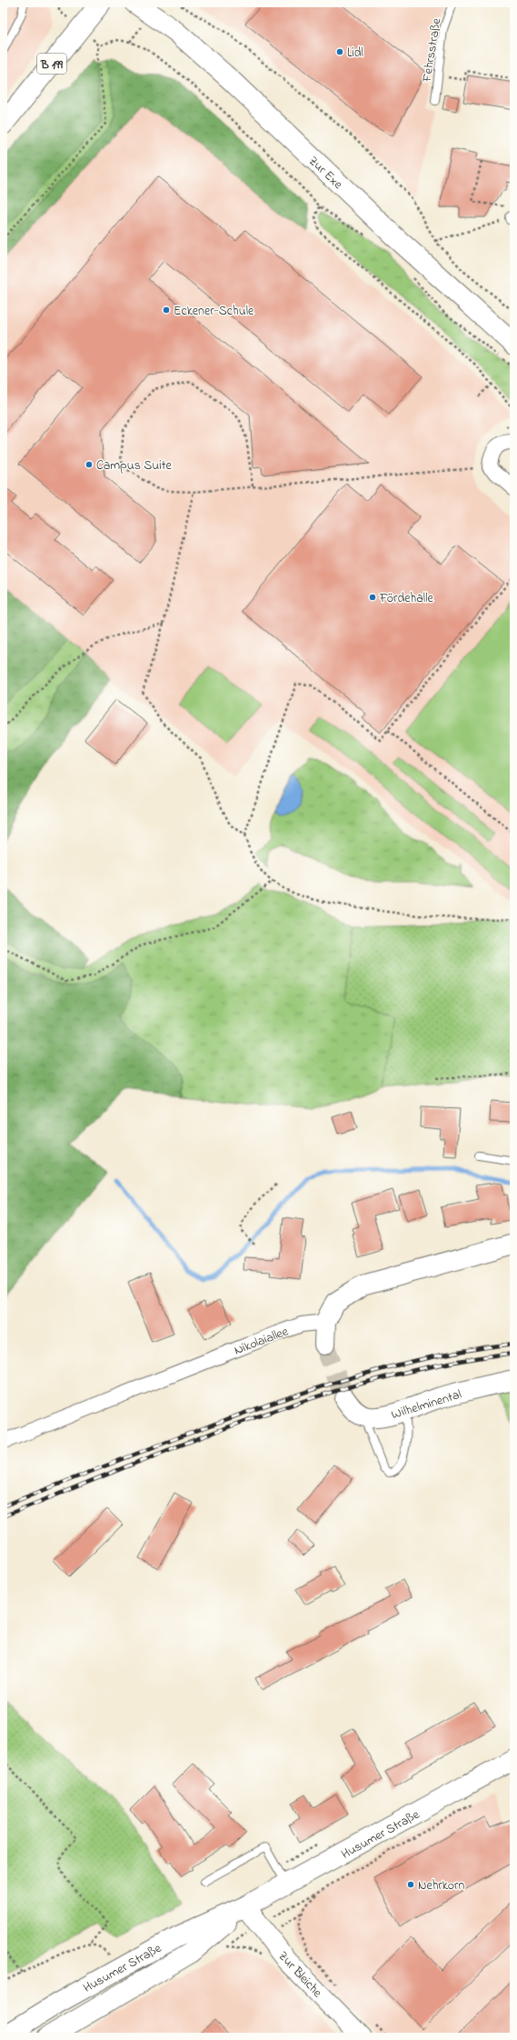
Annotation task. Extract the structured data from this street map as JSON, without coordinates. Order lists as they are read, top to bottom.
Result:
{
  "streets": {
    "main road": [
      "B 199",
      "Zur Exe",
      "Wilhelminental",
      "Husumer Straße",
      "Zur Bleiche"
    ],
    "street": ["Nikolaiallee"],
    "lane": ["Fehrsstraße"]
  },
  "crossings": [
    ["Husumer Straße", "Zur Bleiche"]
  ],
  "places": [
    "Lidl",
    "Eckener-Schule",
    "Campus Suite",
    "Fördehalle",
    "Nehrkorn"
  ]
}
